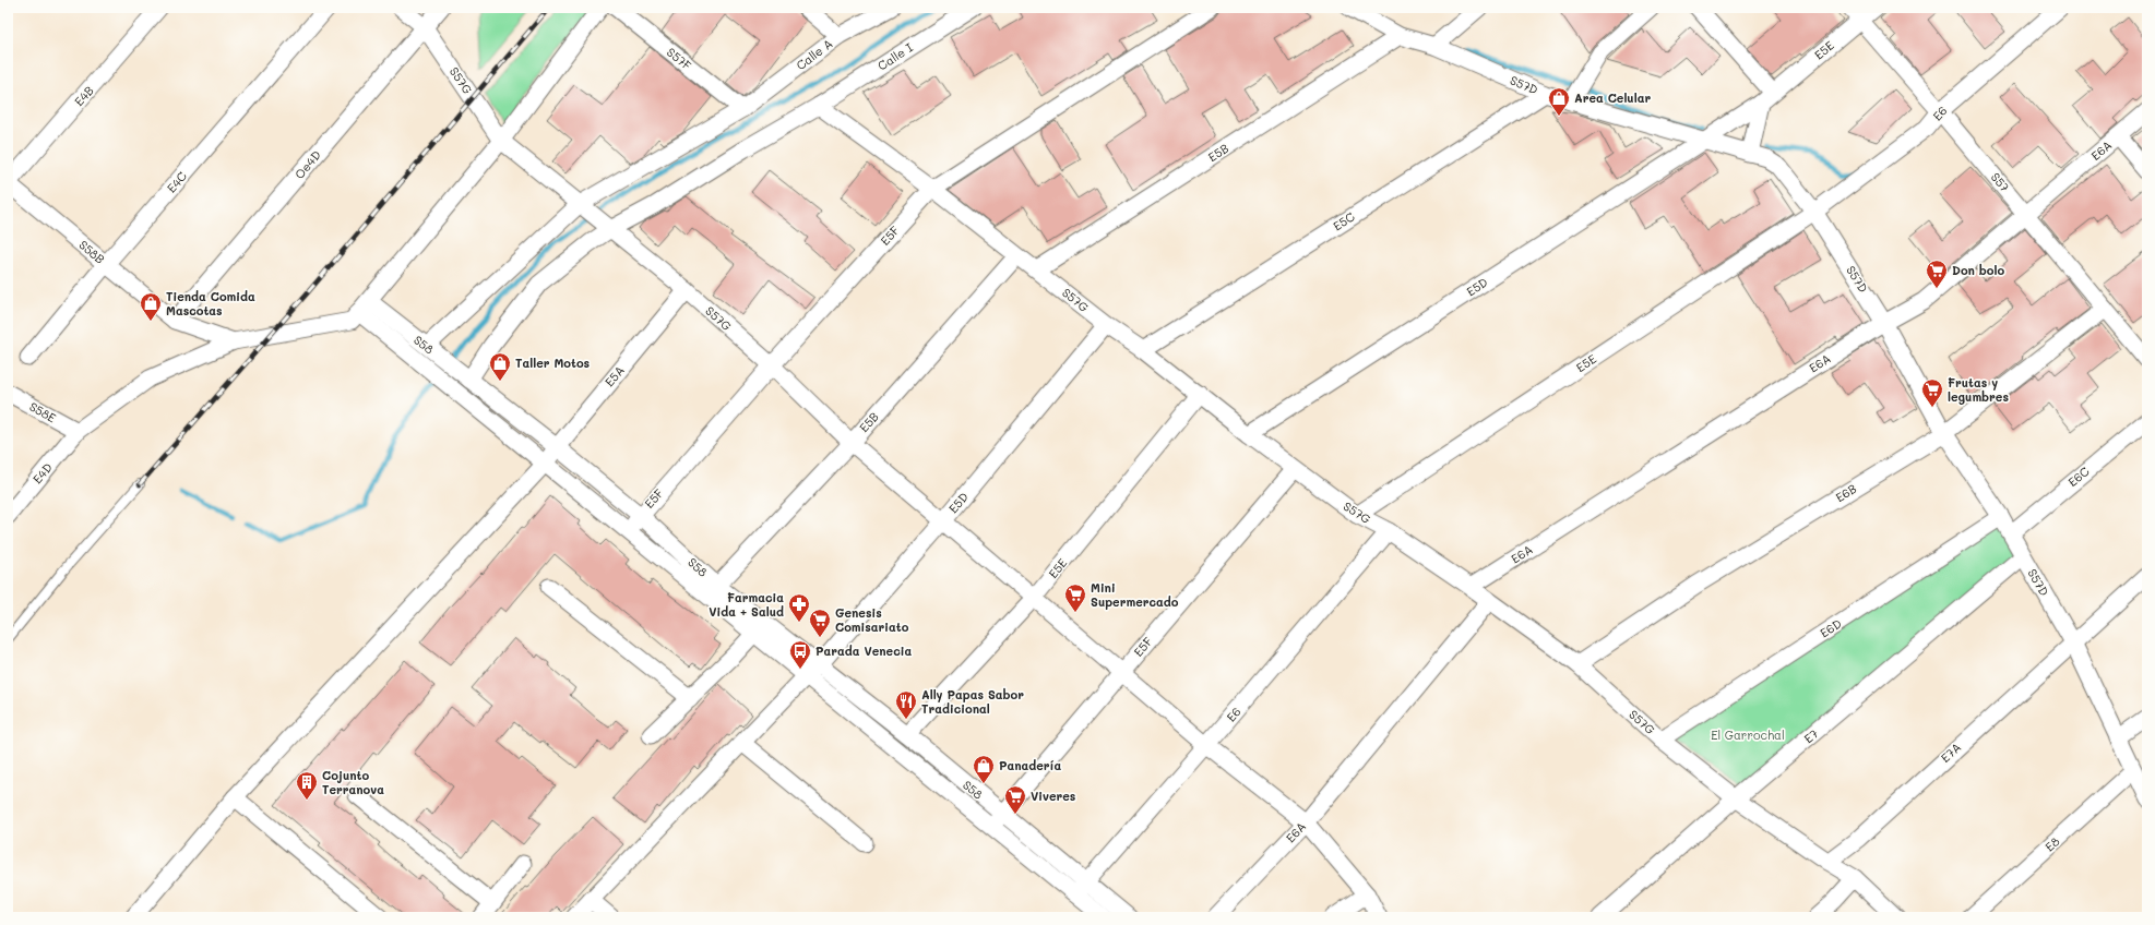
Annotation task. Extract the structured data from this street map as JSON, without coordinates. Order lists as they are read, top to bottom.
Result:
{
  "streets": {
    "street": [
      "E5E",
      "Calle A",
      "Calle I",
      "S57F",
      "S57G",
      "S57D",
      "E4B",
      "E6",
      "E6A",
      "E5B",
      "Oe4D",
      "E4C",
      "S57",
      "E5C",
      "E5F",
      "S58B",
      "E5D",
      "S58",
      "E5A",
      "S58E",
      "E4D",
      "E6C",
      "E6B",
      "E6D",
      "E7",
      "E7A",
      "E8"
    ]
  },
  "crossings": [
    ["E5E", "S57G"],
    ["E5E", "S57D"],
    ["E5E", "E6"],
    ["E5E", "S57"],
    ["E5E", "E5D"],
    ["E5E", "S58"],
    ["Calle A", "S57F"],
    ["Calle A", "S57G"],
    ["Calle A", "S58"],
    ["Calle I", "S57G"],
    ["Calle I", "S58"],
    ["S57G", "E6"],
    ["S57G", "E6A"],
    ["S57G", "E5B"],
    ["S57G", "Oe4D"],
    ["S57G", "E5C"],
    ["S57G", "E5F"],
    ["S57G", "E5D"],
    ["S57G", "E5A"],
    ["S57G", "E6B"],
    ["S57G", "E6D"],
    ["S57G", "E7"],
    ["S57G", "E7A"],
    ["S57D", "E6"],
    ["S57D", "E6A"],
    ["S57D", "E5B"],
    ["S57D", "E5C"],
    ["S57D", "E5D"],
    ["S57D", "E6C"],
    ["S57D", "E6B"],
    ["S57D", "E6D"],
    ["S57D", "E7"],
    ["S57D", "E7A"],
    ["S57D", "E8"],
    ["E4B", "S58B"],
    ["E6", "S57"],
    ["E6", "S58"],
    ["E6A", "S57"],
    ["E5B", "S58"],
    ["Oe4D", "S58B"],
    ["E4C", "S58B"],
    ["S57", "E6B"],
    ["E5F", "S58"],
    ["E5D", "S58"],
    ["S58", "E5A"],
    ["S58E", "E4D"]
  ],
  "parks": ["El Garrochal"],
  "places": {
    "shop": [
      "Area Celular",
      "Tienda Comida Mascotas",
      "Taller Motos",
      "Panadería"
    ],
    "supermarket": [
      "Don bolo",
      "Frutas y legumbres",
      "Mini Supermercado",
      "Genesis Comisariato",
      "Viveres"
    ],
    "pharmacy": ["Farmacia Vida + Salud"],
    "bus stop": ["Parada Venecia"],
    "restaurant": ["Ally Papas Sabor Tradicional"],
    "building": ["Cojunto Terranova"]
  }
}
